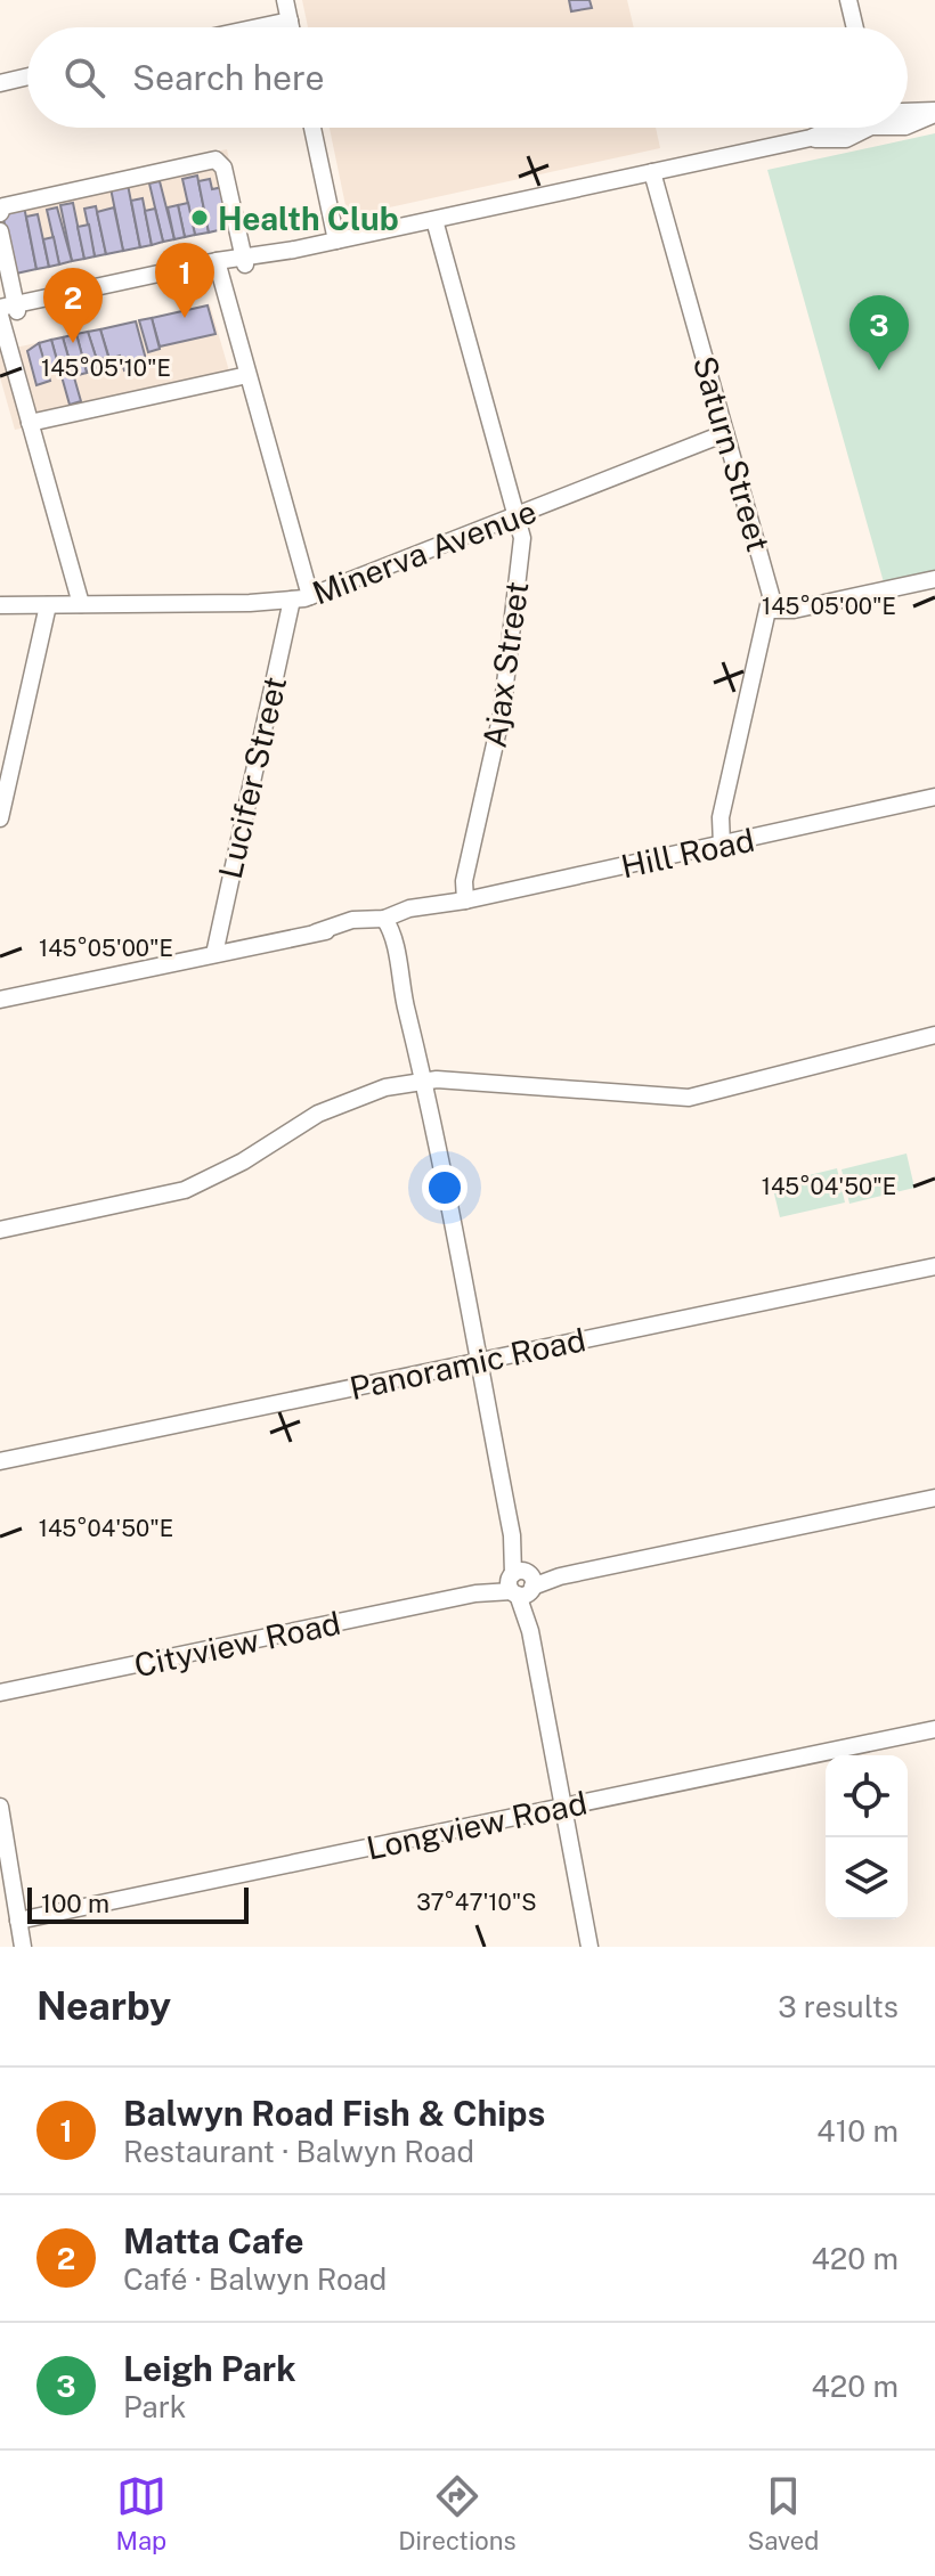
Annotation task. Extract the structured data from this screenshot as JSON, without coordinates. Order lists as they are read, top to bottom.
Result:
{
  "streets": {
    "street": [
      "Saturn Street",
      "Minerva Avenue",
      "Ajax Street",
      "Lucifer Street",
      "Hill Road",
      "Panoramic Road",
      "Cityview Road",
      "Longview Road"
    ]
  },
  "crossings": [
    ["Saturn Street", "Minerva Avenue"],
    ["Saturn Street", "Hill Road"],
    ["Minerva Avenue", "Ajax Street"],
    ["Minerva Avenue", "Lucifer Street"],
    ["Ajax Street", "Hill Road"],
    ["Lucifer Street", "Hill Road"]
  ],
  "places": ["Health Club"],
  "scale_bar": "100 m",
  "page": {
    "search": "Search here",
    "pins": ["1", "2", "3"],
    "scale": "100 m",
    "heading": ["Nearby", "3 results"],
    "list": [
      {
        "mark": "1",
        "name": "Balwyn Road Fish & Chips",
        "note": "Restaurant · Balwyn Road",
        "value": "410 m"
      },
      {
        "mark": "2",
        "name": "Matta Cafe",
        "note": "Café · Balwyn Road",
        "value": "420 m"
      },
      {
        "mark": "3",
        "name": "Leigh Park",
        "note": "Park",
        "value": "420 m"
      }
    ],
    "nav": ["Map", "Directions", "Saved"]
  },
  "coordinates": [
    "145°05'10\"E",
    "145°05'00\"E",
    "145°04'50\"E",
    "37°47'10\"S"
  ]
}
